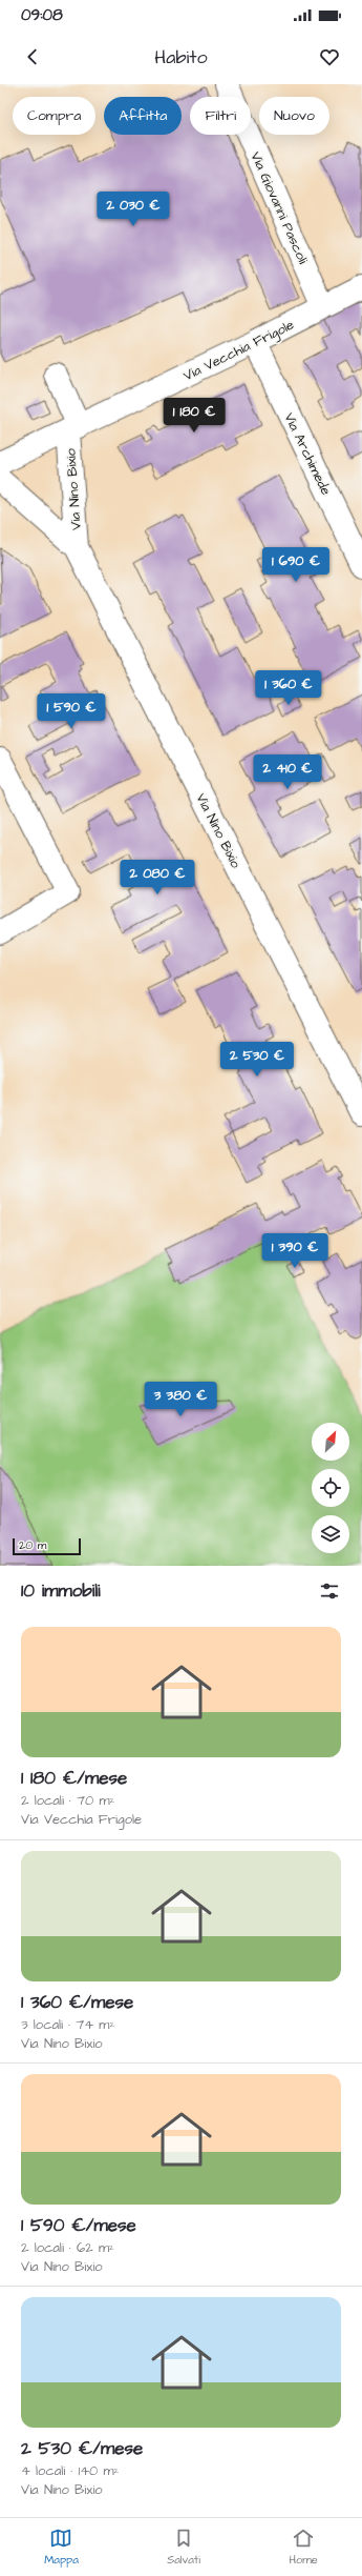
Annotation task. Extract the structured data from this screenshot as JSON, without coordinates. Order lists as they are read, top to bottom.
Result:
{
  "streets": {
    "street": [
      "Via Giovanni Pascoli",
      "Via Vecchia Frigole",
      "Via Archimede",
      "Via Nino Bixio"
    ]
  },
  "crossings": [
    ["Via Giovanni Pascoli", "Via Vecchia Frigole"],
    ["Via Vecchia Frigole", "Via Archimede"],
    ["Via Vecchia Frigole", "Via Nino Bixio"]
  ],
  "scale_bar": "20 m",
  "north": "top right",
  "page": {
    "status": "09:08",
    "header": "Habito",
    "chip": [
      "Compra",
      "Affitta",
      "Filtri",
      "Nuovo"
    ],
    "price": [
      "2 030 €",
      "1 180 €",
      "1 690 €",
      "1 360 €",
      "1 590 €",
      "2 410 €",
      "2 080 €",
      "2 530 €",
      "1 390 €",
      "3 380 €"
    ],
    "scale": "20 m",
    "heading": "10 immobili",
    "list": [
      {
        "name": "1 180 €/mese",
        "note": "2 locali · 70 m² · Via Vecchia Frigole"
      },
      {
        "name": "1 360 €/mese",
        "note": "3 locali · 74 m² · Via Nino Bixio"
      },
      {
        "name": "1 590 €/mese",
        "note": "2 locali · 62 m² · Via Nino Bixio"
      },
      {
        "name": "2 530 €/mese",
        "note": "4 locali · 140 m² · Via Nino Bixio"
      }
    ],
    "tabs": ["Mappa", "Salvati", "Home"]
  }
}
